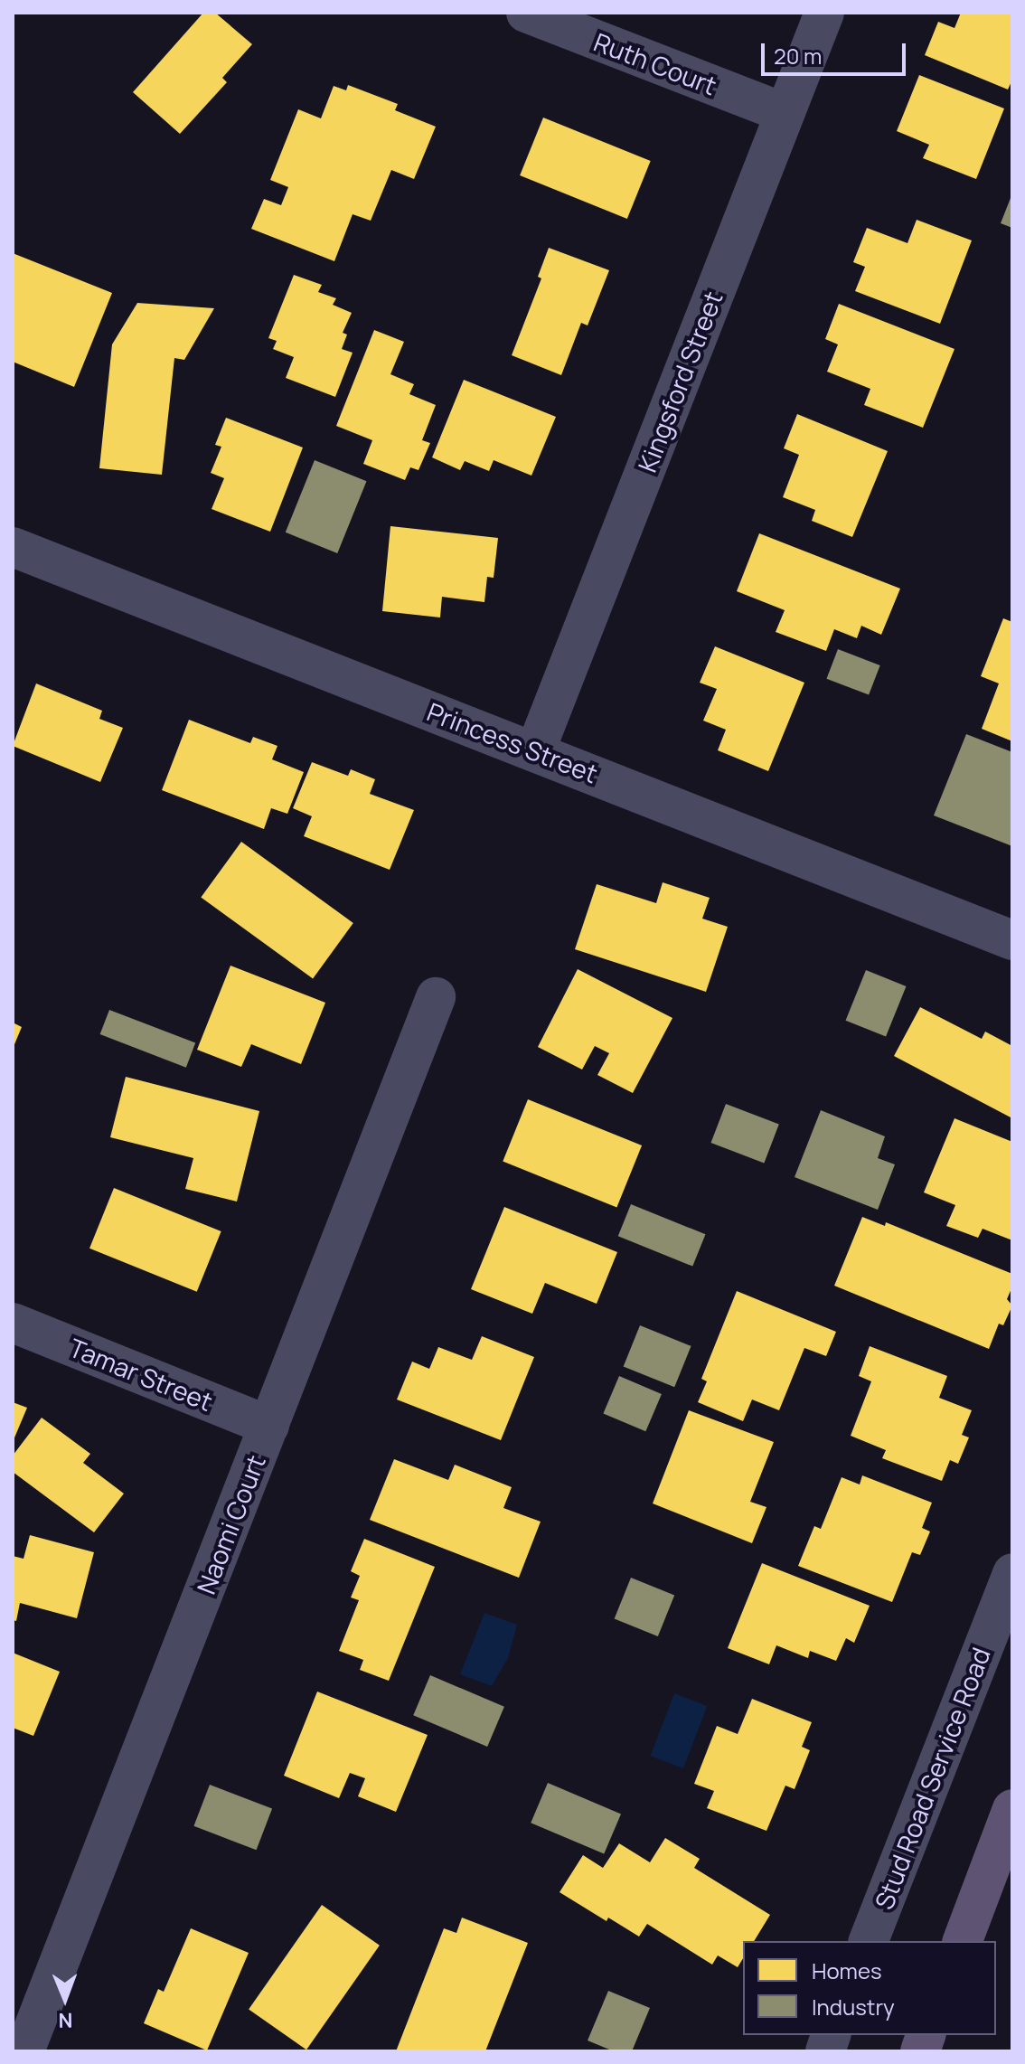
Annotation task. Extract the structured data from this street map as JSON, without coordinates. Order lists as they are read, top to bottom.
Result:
{
  "streets": {
    "street": [
      "Ruth Court",
      "Kingsford Street",
      "Princess Street",
      "Tamar Street",
      "Naomi Court",
      "Stud Road Service Road"
    ]
  },
  "crossings": [
    ["Ruth Court", "Kingsford Street"],
    ["Kingsford Street", "Princess Street"],
    ["Tamar Street", "Naomi Court"]
  ],
  "legend": ["Homes", "Industry"],
  "scale_bar": "20 m",
  "north": "bottom"
}
